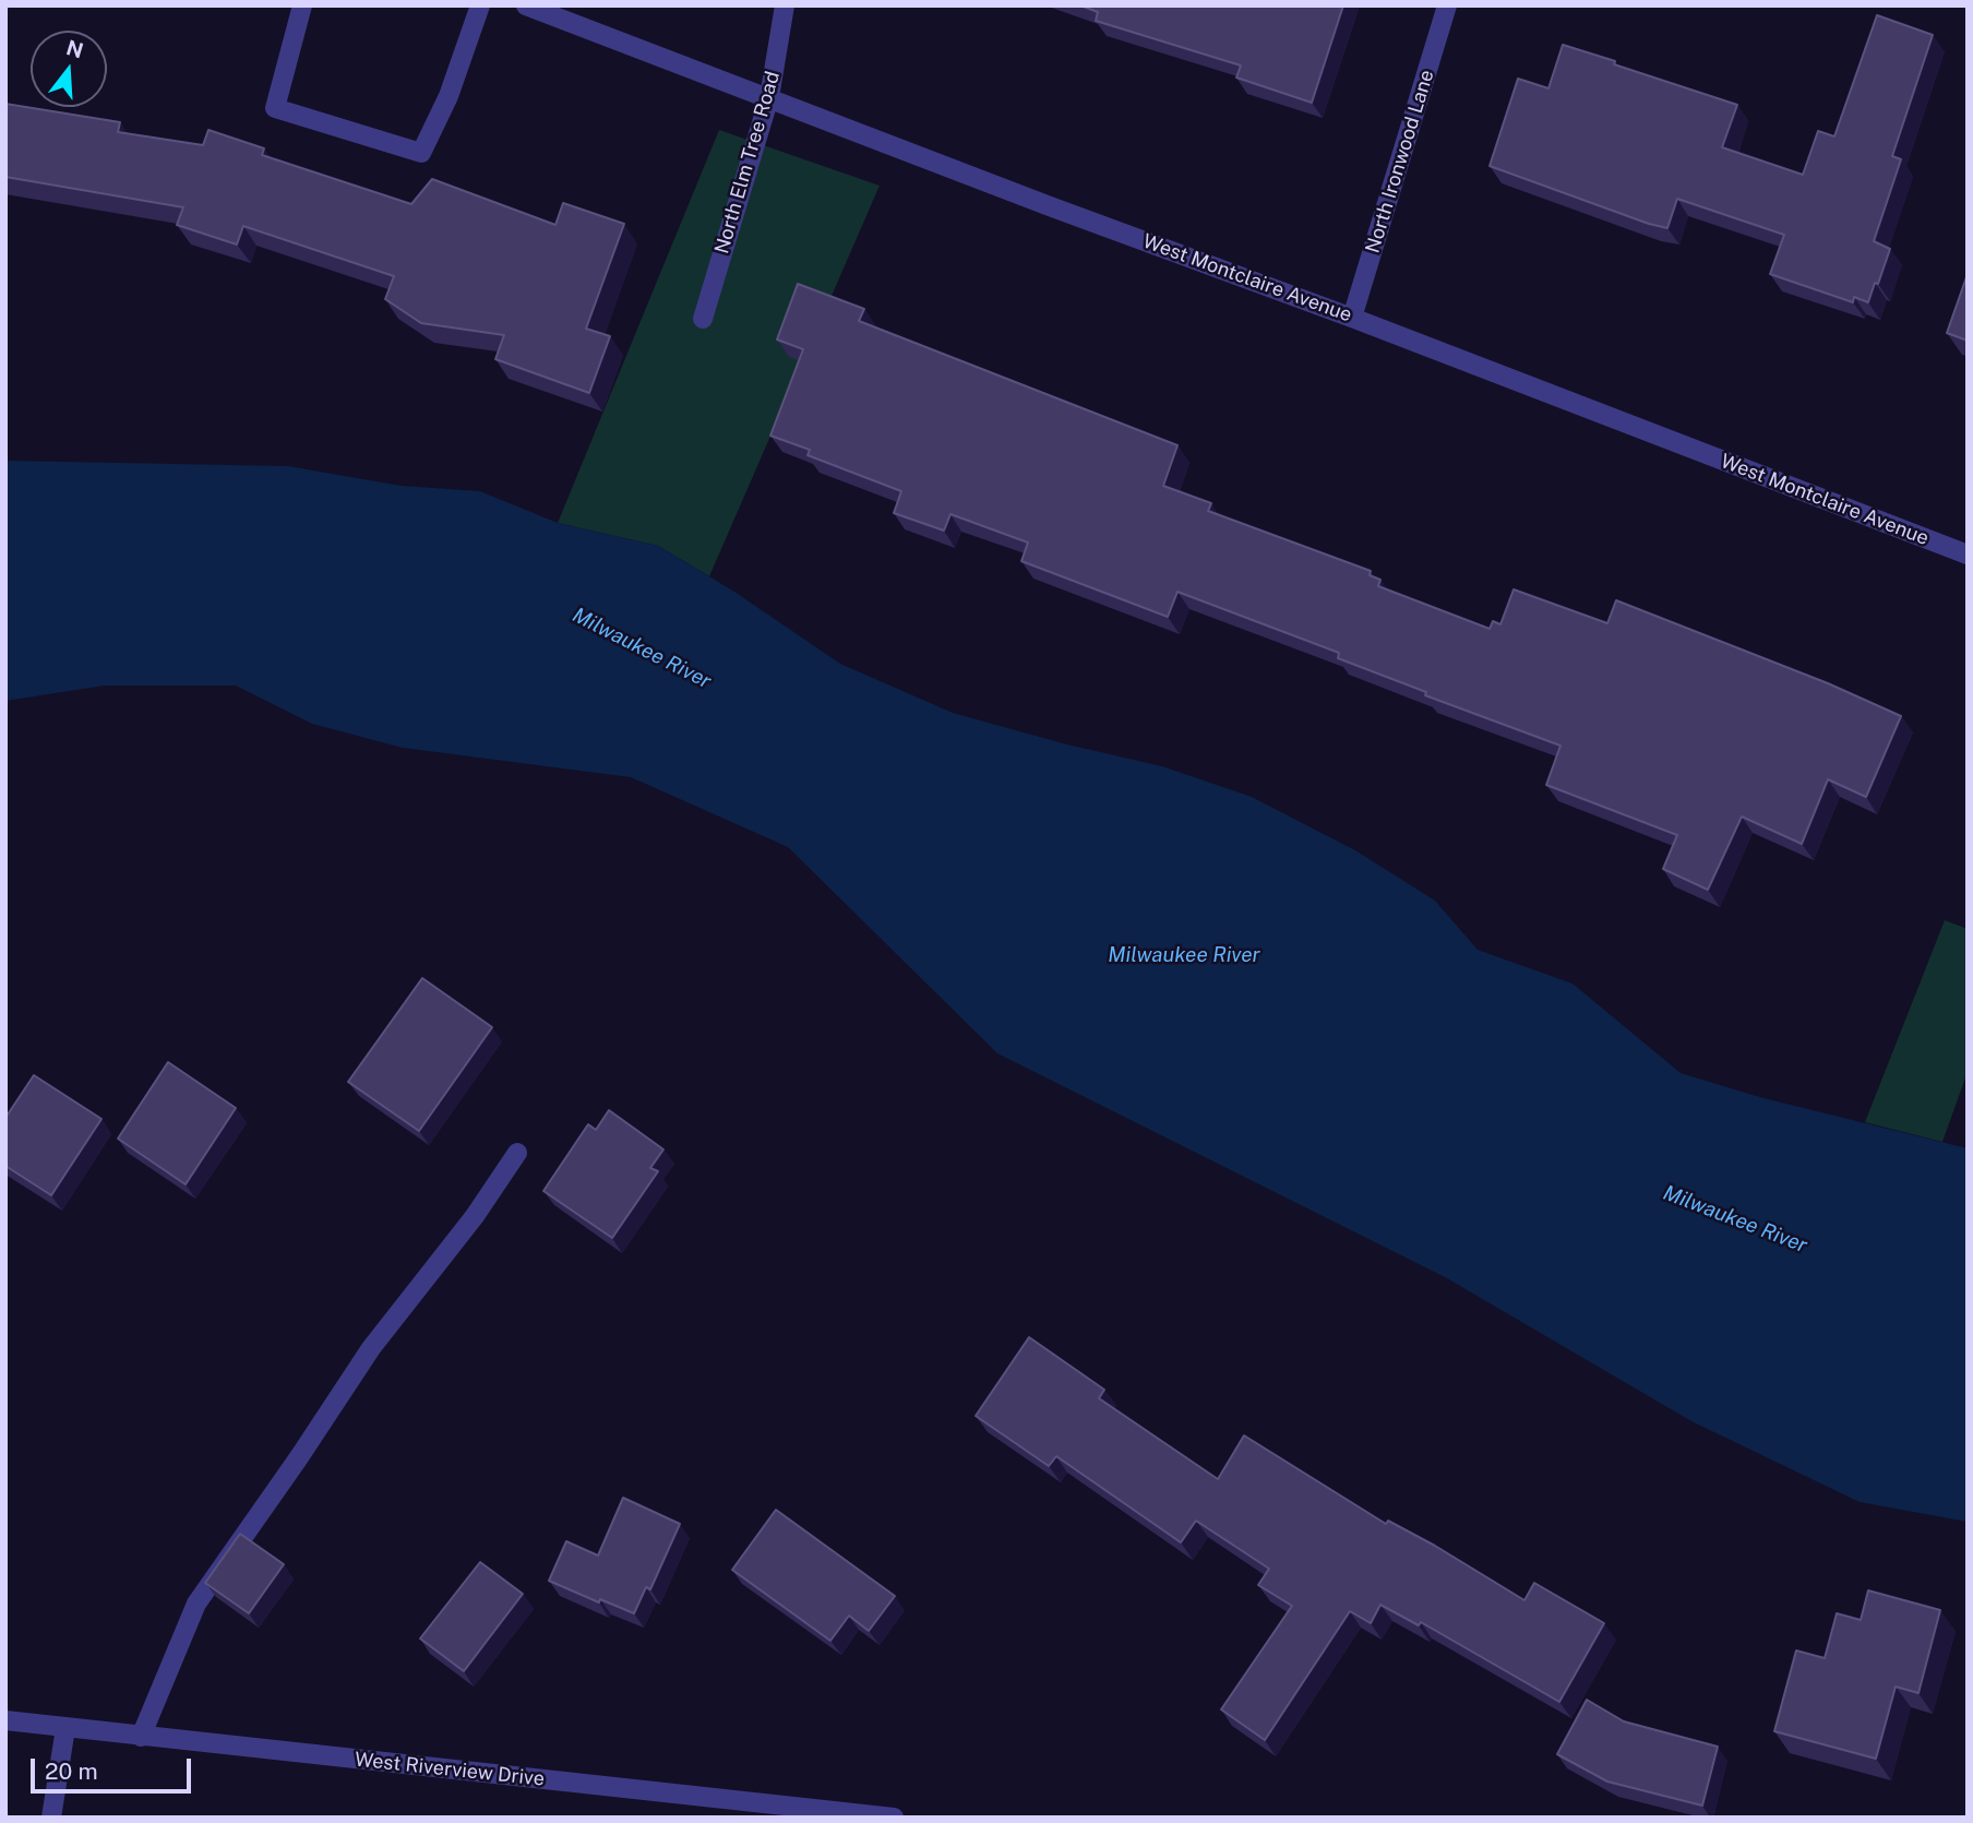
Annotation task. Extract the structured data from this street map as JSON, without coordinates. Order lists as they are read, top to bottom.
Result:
{
  "streets": {
    "street": [
      "North Ironwood Lane",
      "North Elm Tree Road",
      "West Montclaire Avenue",
      "West Riverview Drive"
    ]
  },
  "crossings": [
    ["North Ironwood Lane", "West Montclaire Avenue"],
    ["North Elm Tree Road", "West Montclaire Avenue"]
  ],
  "water": ["Milwaukee River"],
  "scale_bar": "20 m",
  "north": "top"
}
